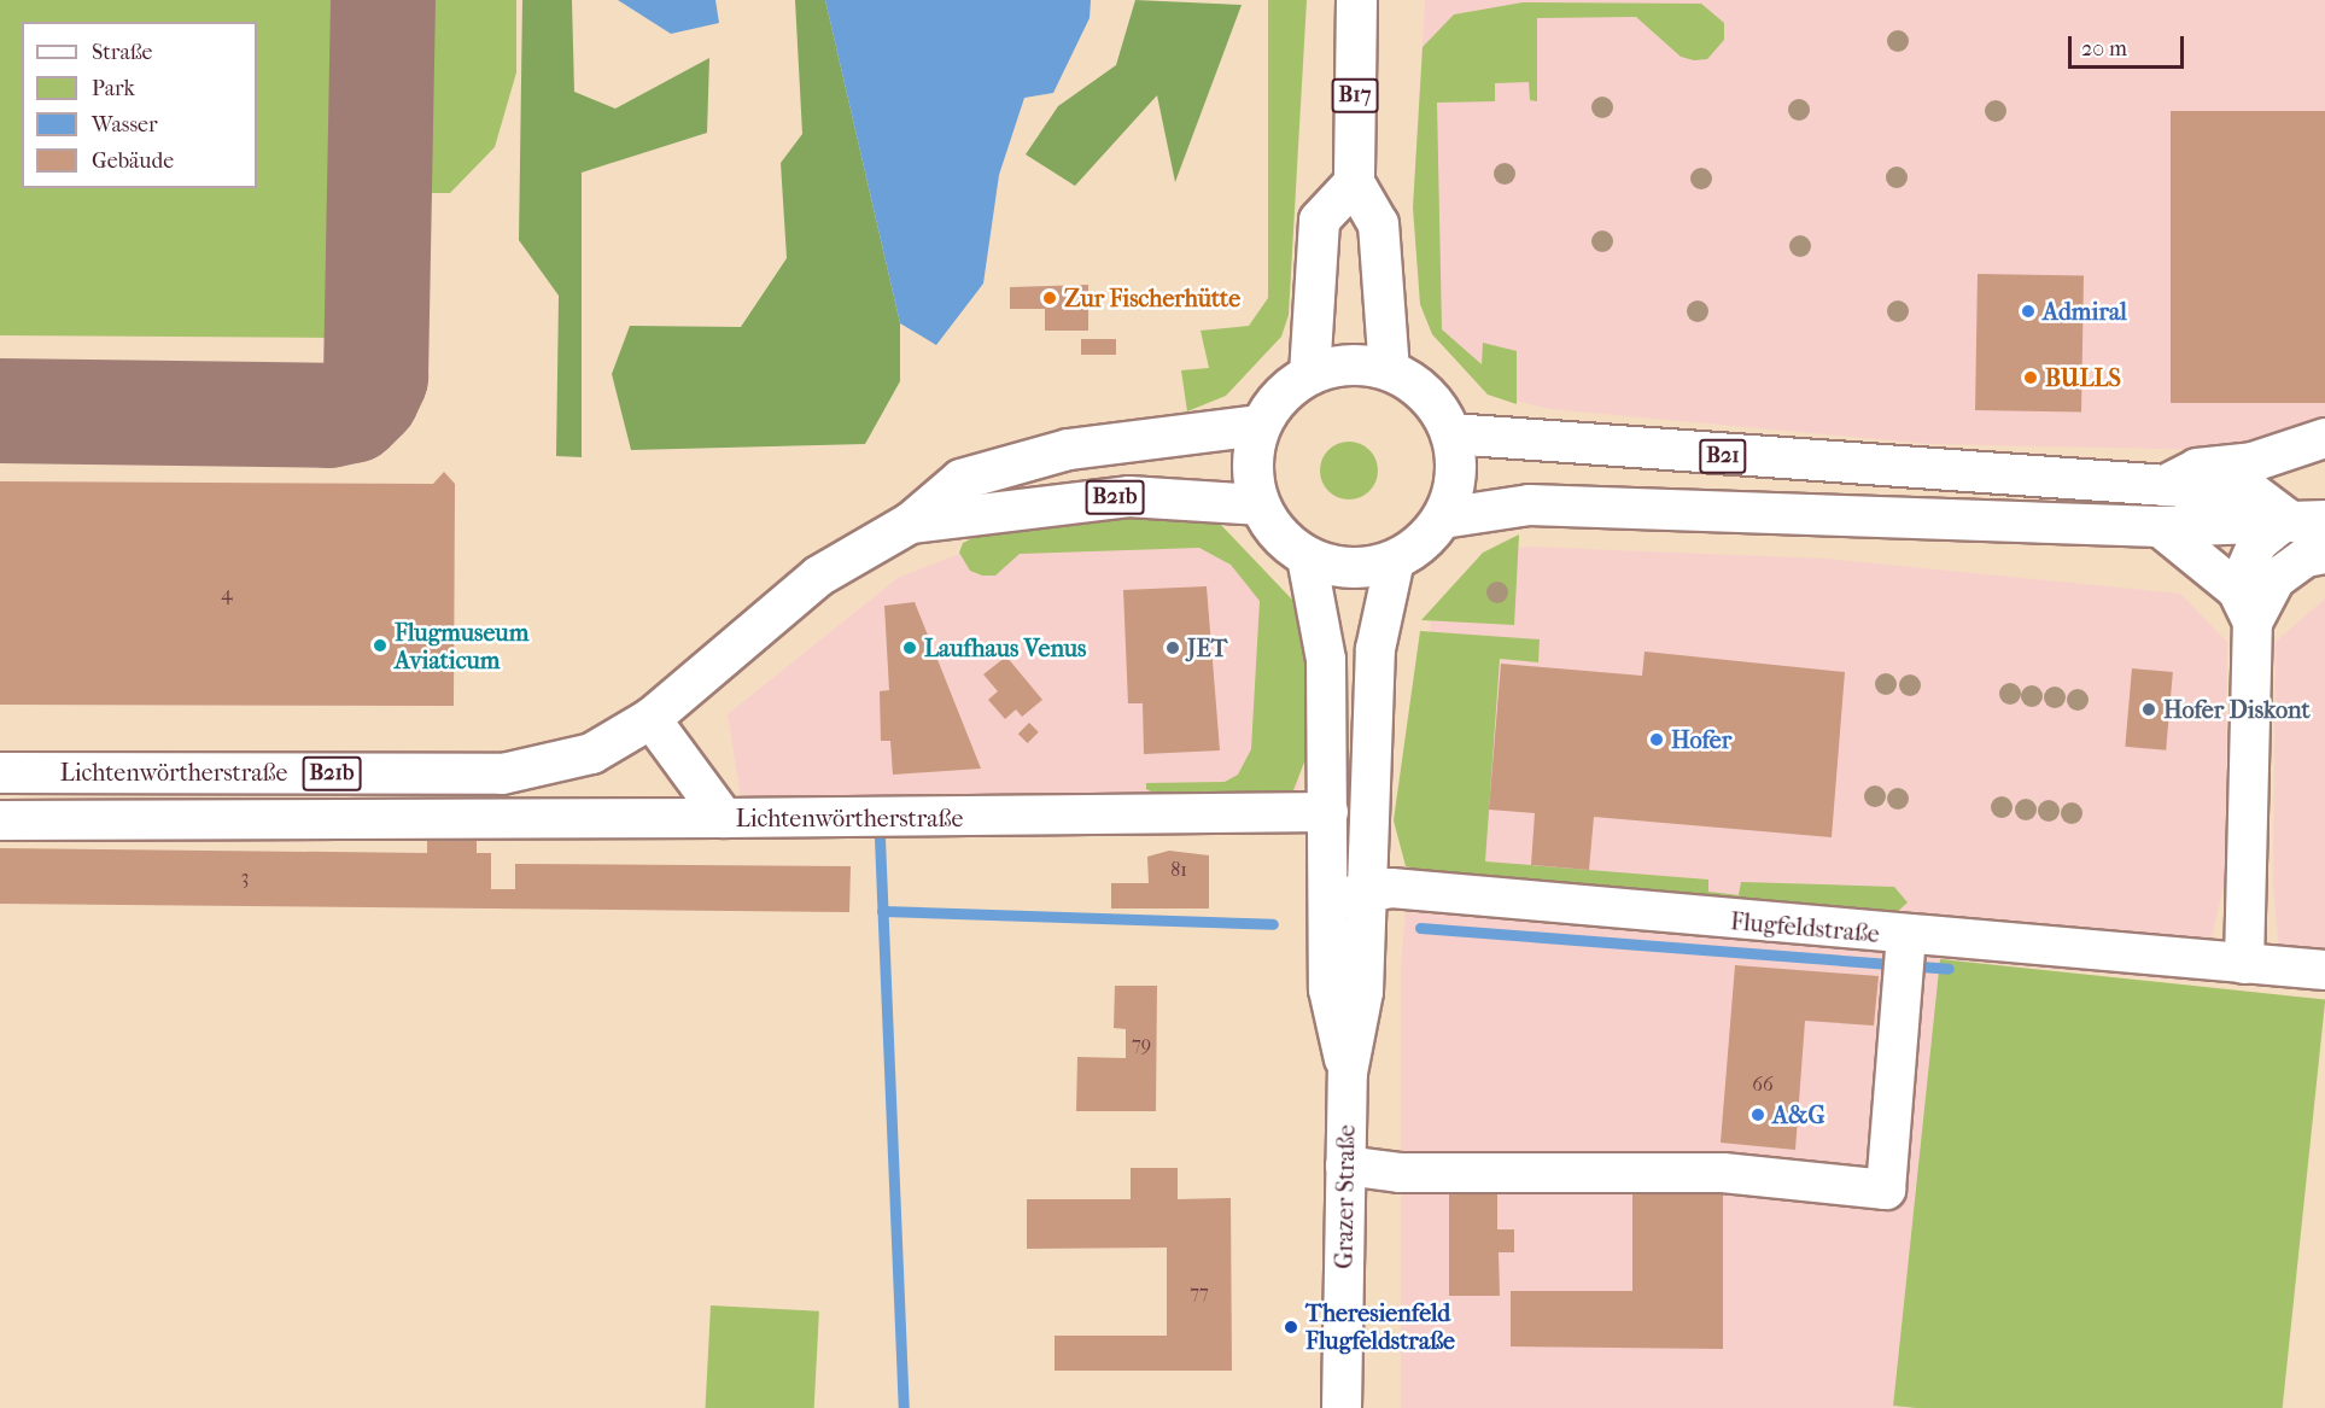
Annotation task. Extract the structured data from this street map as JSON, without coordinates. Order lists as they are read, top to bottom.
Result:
{
  "streets": {
    "main road": [
      "B17",
      "B21",
      "B21b",
      "Lichtenwörtherstraße"
    ],
    "street": ["Flugfeldstraße", "Grazer Straße"]
  },
  "crossings": [
    ["B21", "B21b"],
    ["B21b", "Lichtenwörtherstraße"]
  ],
  "places": [
    "Zur Fischerhütte",
    "Admiral",
    "BULLS",
    "Flugmuseum Aviaticum",
    "Laufhaus Venus",
    "JET",
    "Hofer Diskont",
    "Hofer",
    "A&G",
    "Theresienfeld Flugfeldstraße"
  ],
  "house_numbers": [
    "4",
    "81",
    "3",
    "79",
    "66",
    "77"
  ],
  "legend": [
    "Straße",
    "Park",
    "Wasser",
    "Gebäude"
  ],
  "scale_bar": "20 m"
}
